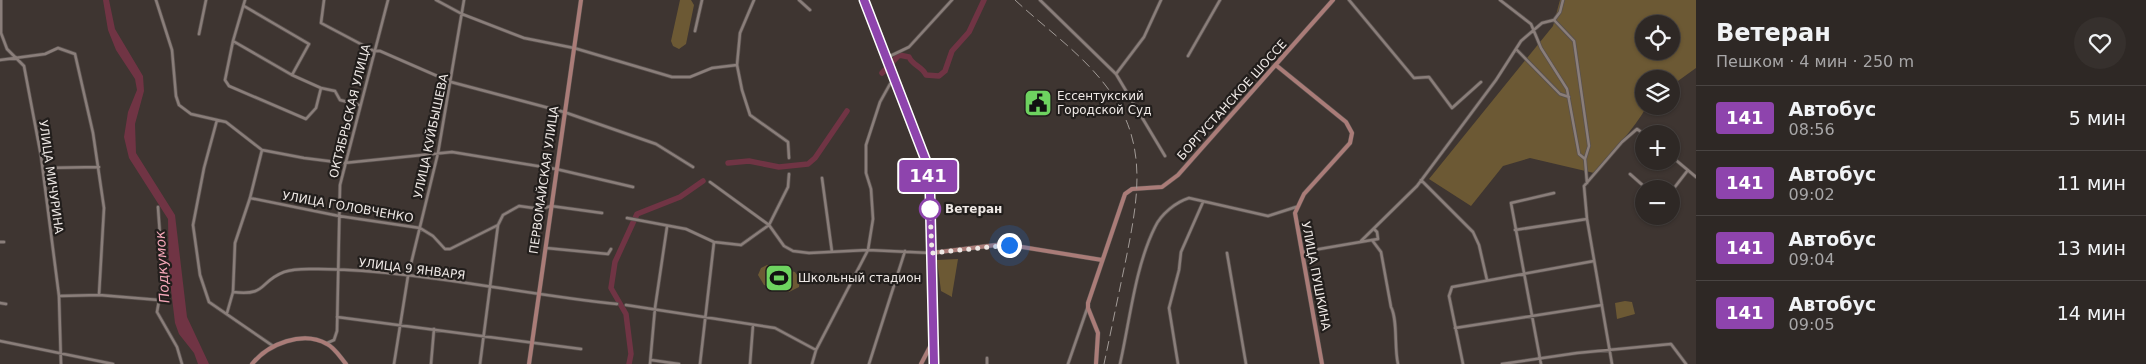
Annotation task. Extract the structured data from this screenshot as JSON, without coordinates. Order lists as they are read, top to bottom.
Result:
{
  "streets": {
    "street": [
      "БОРГУСТАНСКОЕ ШОССЕ",
      "ОКТЯБРЬСКАЯ УЛИЦА",
      "УЛИЦА КУЙБЫШЕВА",
      "УЛИЦА МИЧУРИНА",
      "ПЕРВОМАЙСКАЯ УЛИЦА",
      "УЛИЦА ГОЛОВЧЕНКО",
      "УЛИЦА 9 ЯНВАРЯ",
      "УЛИЦА ПУШКИНА"
    ]
  },
  "crossings": [
    ["БОРГУСТАНСКОЕ ШОССЕ", "УЛИЦА ПУШКИНА"],
    ["ОКТЯБРЬСКАЯ УЛИЦА", "УЛИЦА ГОЛОВЧЕНКО"],
    ["ОКТЯБРЬСКАЯ УЛИЦА", "УЛИЦА 9 ЯНВАРЯ"],
    ["УЛИЦА КУЙБЫШЕВА", "УЛИЦА ГОЛОВЧЕНКО"],
    ["УЛИЦА КУЙБЫШЕВА", "УЛИЦА 9 ЯНВАРЯ"],
    ["ПЕРВОМАЙСКАЯ УЛИЦА", "УЛИЦА ГОЛОВЧЕНКО"],
    ["ПЕРВОМАЙСКАЯ УЛИЦА", "УЛИЦА 9 ЯНВАРЯ"]
  ],
  "water": ["Подкумок"],
  "places": {
    "public building": ["Ессентукский Городской Суд"],
    "other": ["Ветеран"],
    "sports": ["Школьный стадион"]
  },
  "lines": ["bus line 141"],
  "page": {
    "on_map": "141",
    "heading": ["Ветеран", "Пешком · 4 мин · 250 m"],
    "map_buttons": ["+", "−"],
    "list": [
      {
        "mark": "141",
        "name": "Автобус",
        "note": "08:56",
        "value": "5 мин"
      },
      {
        "mark": "141",
        "name": "Автобус",
        "note": "09:02",
        "value": "11 мин"
      },
      {
        "mark": "141",
        "name": "Автобус",
        "note": "09:04",
        "value": "13 мин"
      },
      {
        "mark": "141",
        "name": "Автобус",
        "note": "09:05",
        "value": "14 мин"
      }
    ]
  }
}
